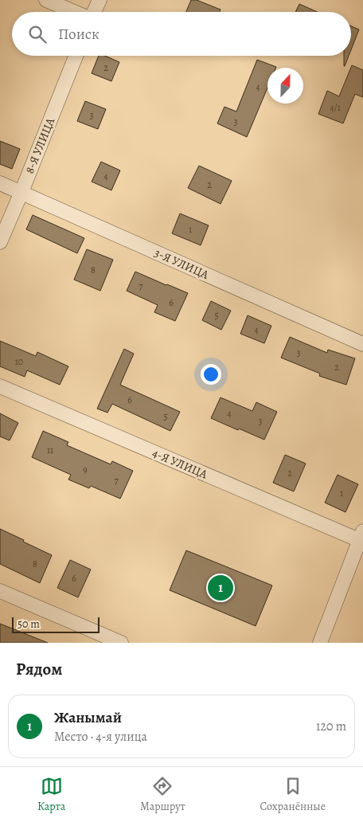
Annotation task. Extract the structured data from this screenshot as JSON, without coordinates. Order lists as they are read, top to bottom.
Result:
{
  "streets": {
    "street": ["8-Я УЛИЦА", "3-Я УЛИЦА", "4-Я УЛИЦА"]
  },
  "crossings": [
    ["8-Я УЛИЦА", "3-Я УЛИЦА"]
  ],
  "house_numbers": [
    "2",
    "4",
    "4/1",
    "3",
    "3",
    "4",
    "2",
    "1",
    "8",
    "7",
    "6",
    "5",
    "4",
    "3",
    "10",
    "2",
    "6",
    "4",
    "5",
    "3",
    "11",
    "9",
    "2",
    "7",
    "1",
    "8",
    "6"
  ],
  "scale_bar": "50 m",
  "north": "top",
  "page": {
    "search": "Поиск",
    "pins": "1",
    "scale": "50 m",
    "heading": "Рядом",
    "list": [
      {
        "mark": "1",
        "name": "Жанымай",
        "note": "Место · 4-я улица",
        "value": "120 m"
      }
    ],
    "nav": ["Карта", "Маршрут", "Сохранённые"]
  }
}
